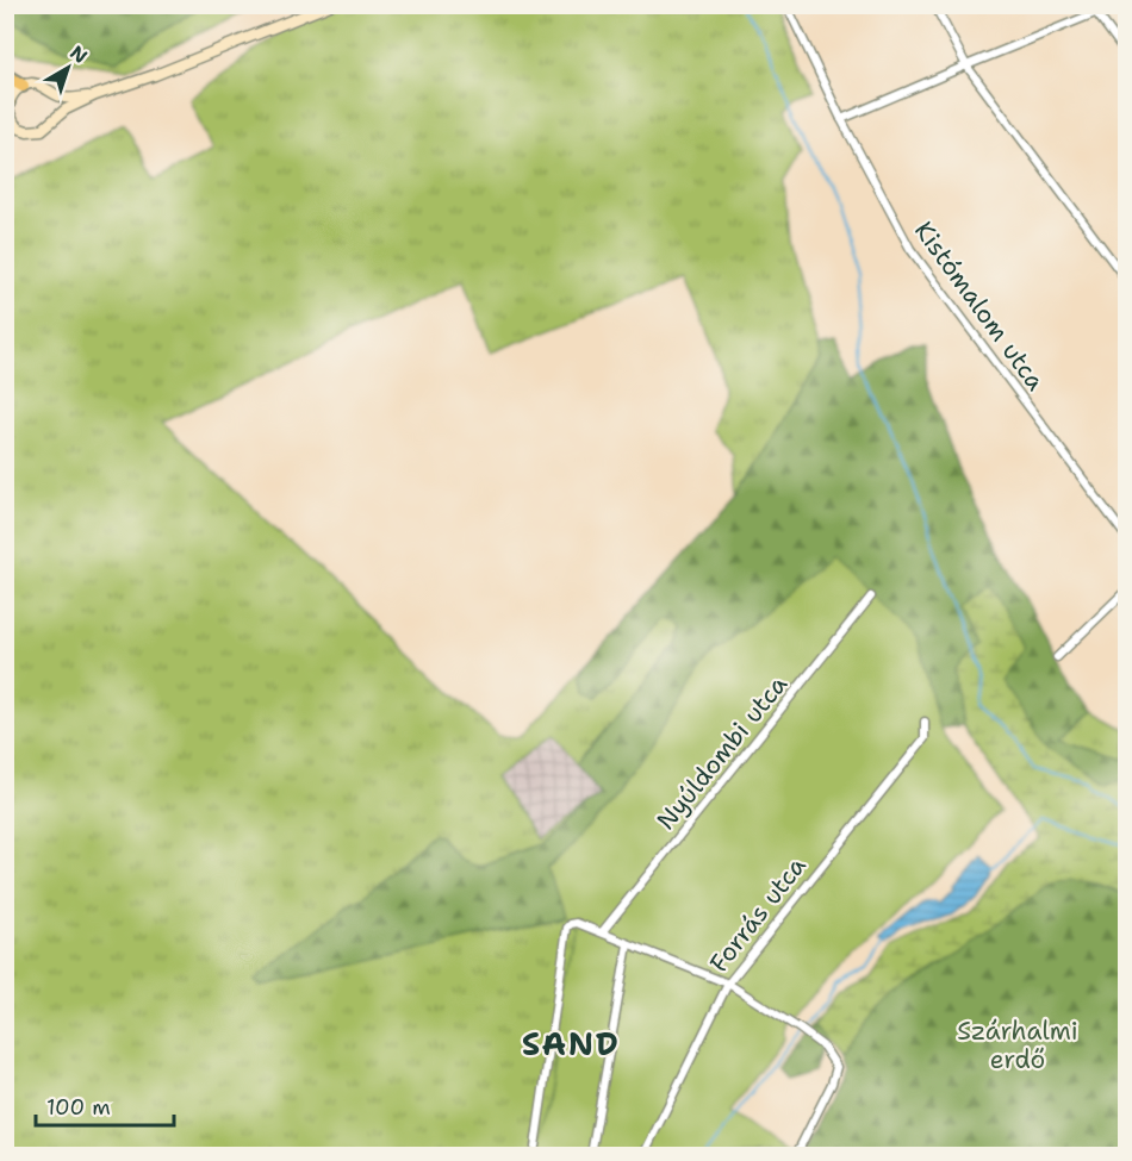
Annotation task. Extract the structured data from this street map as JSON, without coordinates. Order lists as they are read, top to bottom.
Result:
{
  "streets": {
    "street": ["Kistómalom utca", "Nyúldombi utca", "Forrás utca"]
  },
  "districts": ["SAND"],
  "parks": ["Szárhalmi erdő"],
  "scale_bar": "100 m",
  "north": "top right"
}
